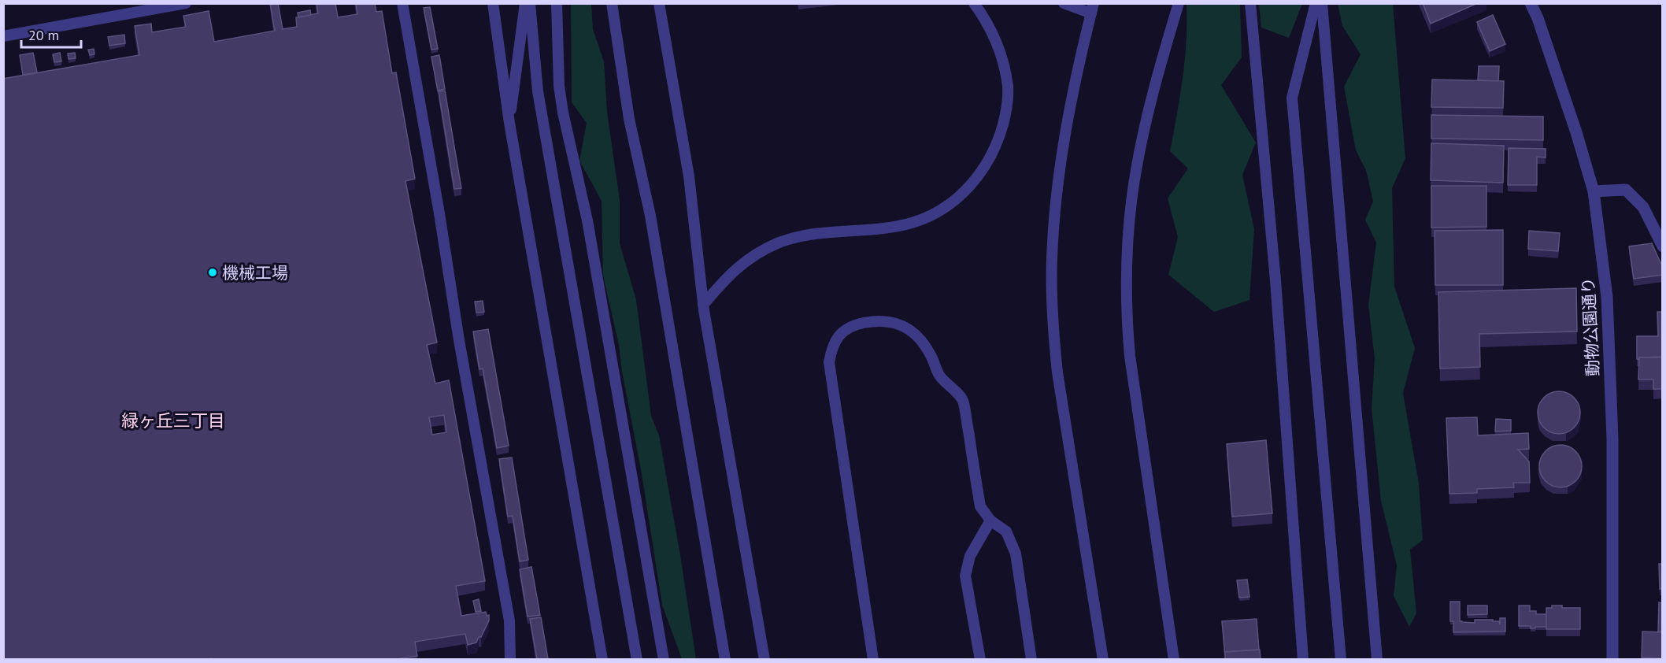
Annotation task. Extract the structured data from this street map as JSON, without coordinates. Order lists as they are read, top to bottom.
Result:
{
  "streets": {
    "street": ["動物公園通り"]
  },
  "districts": ["緑ヶ丘三丁目"],
  "places": ["機械工場"],
  "scale_bar": "20 m"
}
